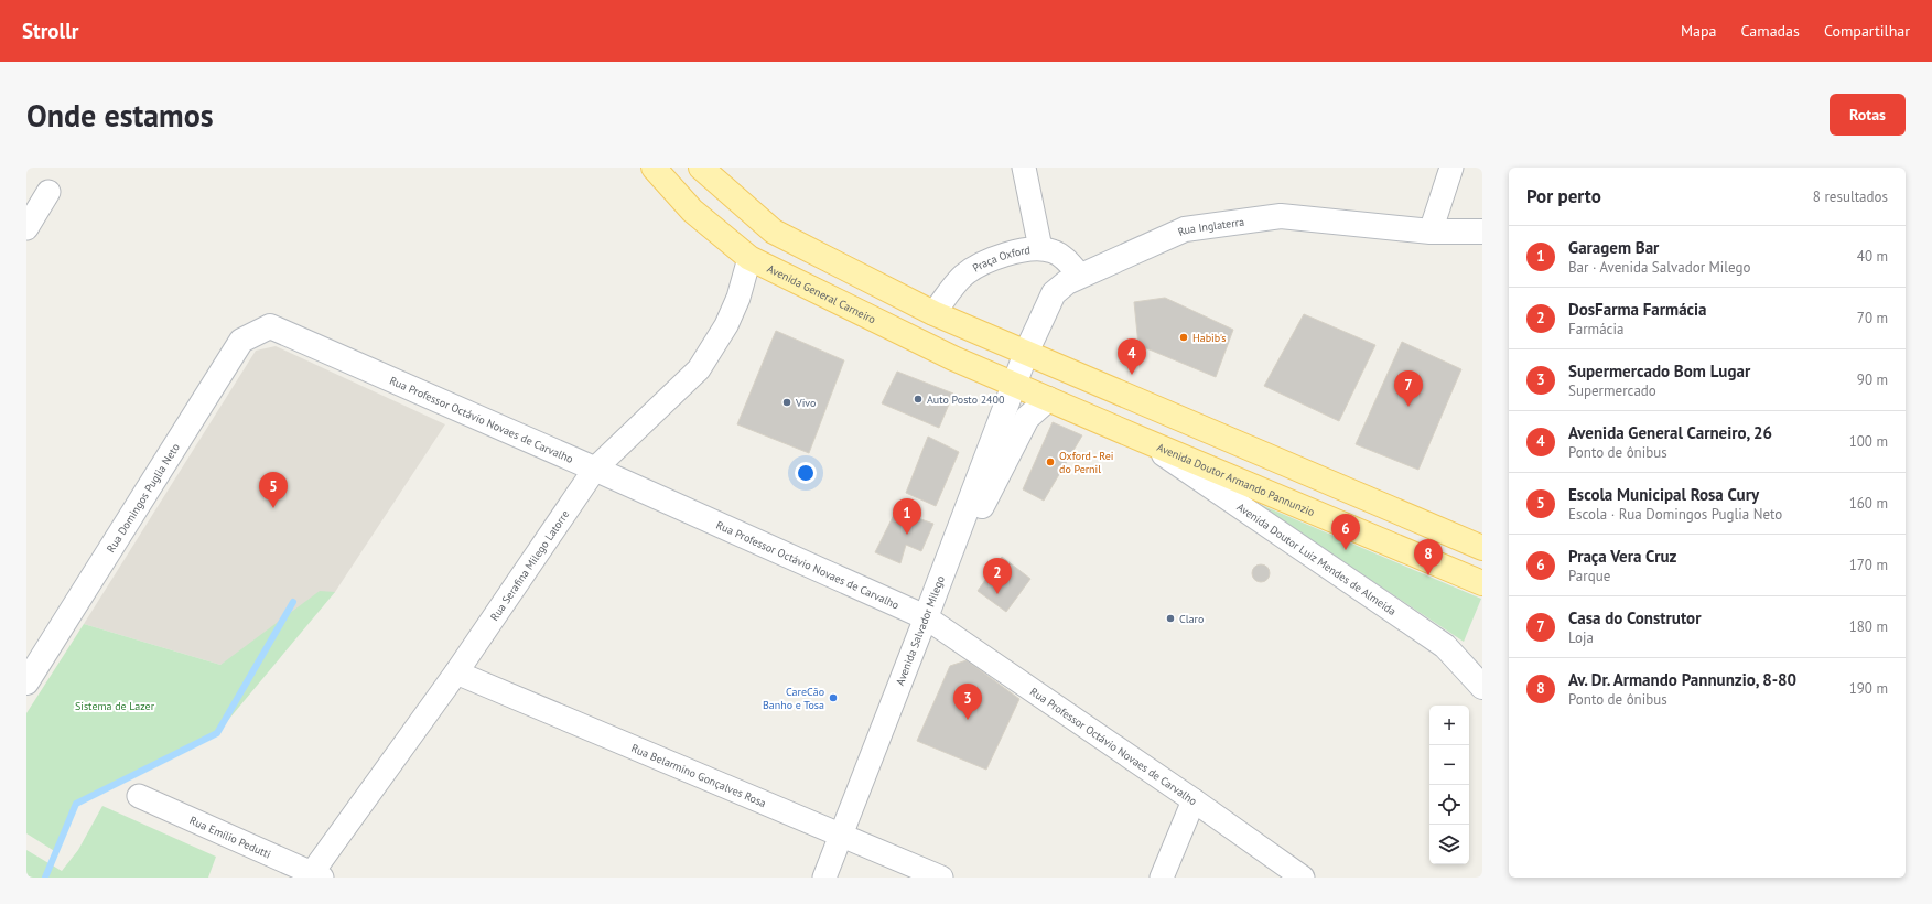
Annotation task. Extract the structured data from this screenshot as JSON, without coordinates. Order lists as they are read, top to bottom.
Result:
{
  "streets": {
    "main road": ["Avenida General Carneiro", "Avenida Doutor Armando Pannunzio"],
    "street": [
      "Rua Inglaterra",
      "Praça Oxford",
      "Rua Professor Octávio Novaes de Carvalho",
      "Rua Domingos Puglia Neto",
      "Avenida Doutor Luiz Mendes de Almeida",
      "Rua Serafina Milego Latorre",
      "Avenida Salvador Milego",
      "Rua Belarmino Gonçalves Rosa",
      "Rua Emílio Pedutti"
    ]
  },
  "crossings": [
    ["Rua Inglaterra", "Praça Oxford"],
    ["Rua Inglaterra", "Avenida General Carneiro"],
    ["Rua Inglaterra", "Avenida Doutor Armando Pannunzio"],
    ["Rua Inglaterra", "Avenida Salvador Milego"],
    ["Avenida General Carneiro", "Avenida Doutor Armando Pannunzio"],
    ["Avenida General Carneiro", "Rua Serafina Milego Latorre"],
    ["Avenida General Carneiro", "Avenida Salvador Milego"],
    ["Rua Professor Octávio Novaes de Carvalho", "Rua Domingos Puglia Neto"],
    ["Rua Professor Octávio Novaes de Carvalho", "Rua Serafina Milego Latorre"],
    ["Rua Professor Octávio Novaes de Carvalho", "Avenida Salvador Milego"],
    ["Avenida Doutor Armando Pannunzio", "Avenida Doutor Luiz Mendes de Almeida"],
    ["Avenida Doutor Armando Pannunzio", "Avenida Salvador Milego"],
    ["Rua Serafina Milego Latorre", "Rua Belarmino Gonçalves Rosa"],
    ["Rua Serafina Milego Latorre", "Rua Emílio Pedutti"],
    ["Avenida Salvador Milego", "Rua Belarmino Gonçalves Rosa"]
  ],
  "parks": ["Sistema de Lazer"],
  "places": [
    "Habib's",
    "Auto Posto 2400",
    "Vivo",
    "Oxford - Rei do Pernil",
    "Claro",
    "CareCão Banho e Tosa"
  ],
  "page": {
    "header": "Strollr",
    "nav": ["Mapa", "Camadas", "Compartilhar"],
    "buttons": "Rotas",
    "title": "Onde estamos",
    "heading": ["Por perto", "8 resultados"],
    "list": [
      {
        "mark": "1",
        "name": "Garagem Bar",
        "note": "Bar · Avenida Salvador Milego",
        "value": "40 m"
      },
      {
        "mark": "2",
        "name": "DosFarma Farmácia",
        "note": "Farmácia",
        "value": "70 m"
      },
      {
        "mark": "3",
        "name": "Supermercado Bom Lugar",
        "note": "Supermercado",
        "value": "90 m"
      },
      {
        "mark": "4",
        "name": "Avenida General Carneiro, 26",
        "note": "Ponto de ônibus",
        "value": "100 m"
      },
      {
        "mark": "5",
        "name": "Escola Municipal Rosa Cury",
        "note": "Escola · Rua Domingos Puglia Neto",
        "value": "160 m"
      },
      {
        "mark": "6",
        "name": "Praça Vera Cruz",
        "note": "Parque",
        "value": "170 m"
      },
      {
        "mark": "7",
        "name": "Casa do Construtor",
        "note": "Loja",
        "value": "180 m"
      },
      {
        "mark": "8",
        "name": "Av. Dr. Armando Pannunzio, 8-80",
        "note": "Ponto de ônibus",
        "value": "190 m"
      }
    ],
    "pins": [
      "4",
      "7",
      "5",
      "1",
      "6",
      "8",
      "2",
      "3"
    ],
    "map_buttons": ["+", "−"]
  }
}
